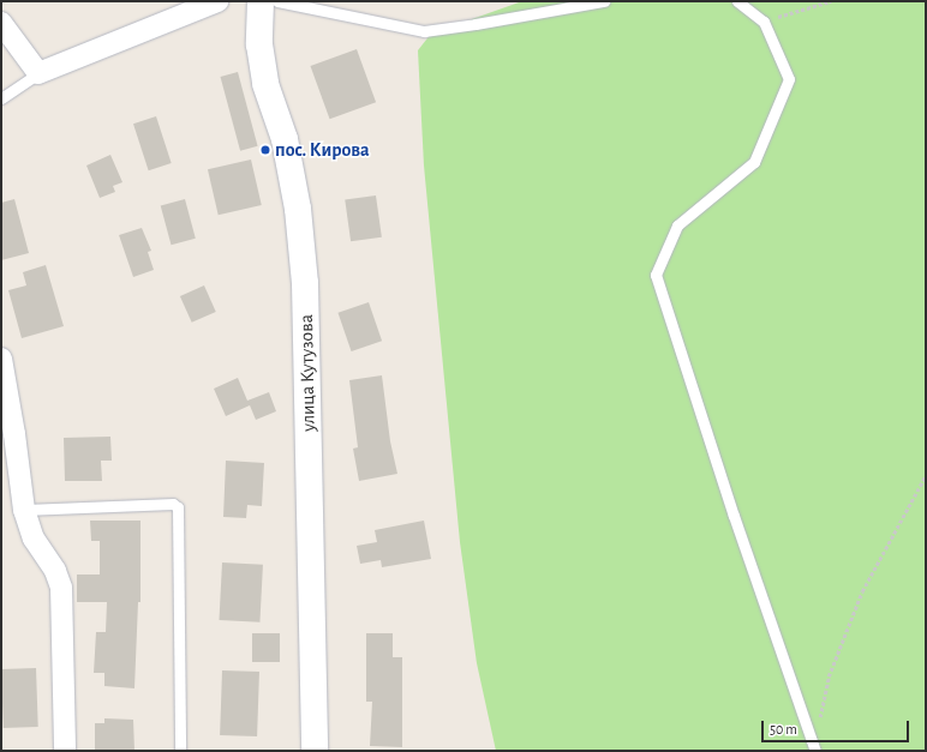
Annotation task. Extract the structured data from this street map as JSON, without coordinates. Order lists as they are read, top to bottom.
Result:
{
  "streets": {
    "main road": ["улица Кутузова"]
  },
  "places": ["пос. Кирова"],
  "scale_bar": "50 m"
}
